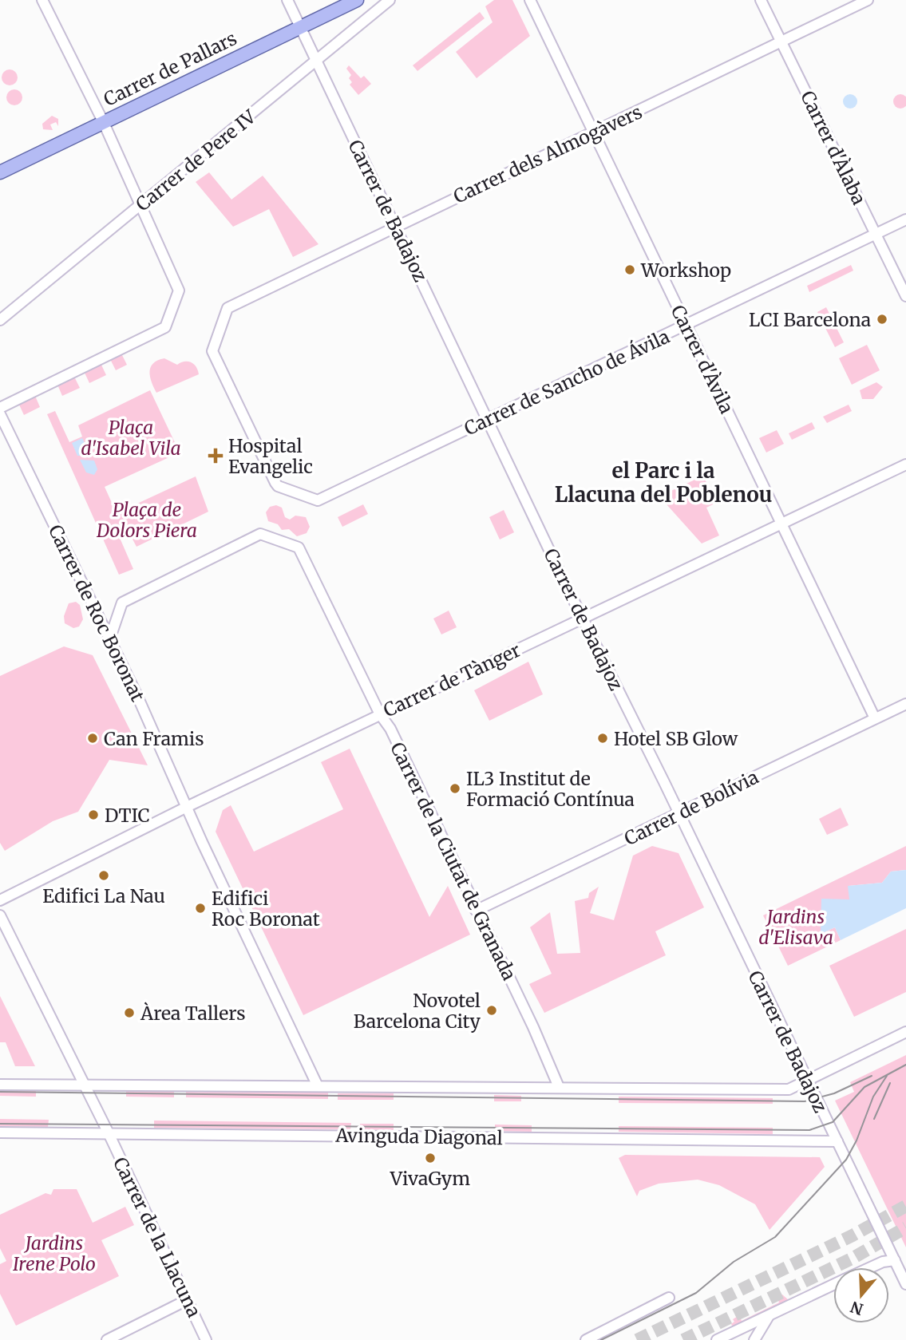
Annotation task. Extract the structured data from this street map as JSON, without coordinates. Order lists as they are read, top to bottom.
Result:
{
  "streets": {
    "main road": ["Carrer de Pallars"],
    "street": [
      "Carrer d'Àlaba",
      "Carrer dels Almogàvers",
      "Carrer de Pere IV",
      "Carrer de Badajoz",
      "Carrer d'Àvila",
      "Carrer de Sancho de Ávila",
      "Carrer de Roc Boronat",
      "Carrer de Tànger",
      "Carrer de Bolívia",
      "Carrer de la Ciutat de Granada",
      "Avinguda Diagonal",
      "Carrer de la Llacuna"
    ]
  },
  "crossings": [
    ["Carrer de Pallars", "Carrer de Badajoz"],
    ["Carrer d'Àlaba", "Carrer dels Almogàvers"],
    ["Carrer d'Àlaba", "Carrer de Sancho de Ávila"],
    ["Carrer dels Almogàvers", "Carrer de Badajoz"],
    ["Carrer dels Almogàvers", "Carrer d'Àvila"],
    ["Carrer dels Almogàvers", "Carrer de Sancho de Ávila"],
    ["Carrer de Pere IV", "Carrer de Badajoz"],
    ["Carrer de Badajoz", "Carrer de Sancho de Ávila"],
    ["Carrer de Badajoz", "Carrer de Tànger"],
    ["Carrer de Badajoz", "Carrer de Bolívia"],
    ["Carrer de Badajoz", "Avinguda Diagonal"],
    ["Carrer d'Àvila", "Carrer de Sancho de Ávila"],
    ["Carrer d'Àvila", "Carrer de Tànger"],
    ["Carrer d'Àvila", "Carrer de Bolívia"],
    ["Carrer de Roc Boronat", "Carrer de Tànger"],
    ["Carrer de Roc Boronat", "Carrer de la Ciutat de Granada"],
    ["Carrer de Tànger", "Carrer de la Ciutat de Granada"],
    ["Carrer de Bolívia", "Carrer de la Ciutat de Granada"],
    ["Avinguda Diagonal", "Carrer de la Llacuna"]
  ],
  "districts": ["el Parc i la Llacuna del Poblenou"],
  "parks": [
    "Plaça d'Isabel Vila",
    "Plaça de Dolors Piera",
    "Jardins d'Elisava",
    "Jardins Irene Polo"
  ],
  "places": {
    "other": [
      "Workshop",
      "LCI Barcelona",
      "Can Framis",
      "Hotel SB Glow",
      "IL3 Institut de Formació Contínua",
      "DTIC",
      "Edifici La Nau",
      "Edifici Roc Boronat",
      "Novotel Barcelona City",
      "Àrea Tallers",
      "VivaGym"
    ],
    "health": ["Hospital Evangelic"]
  },
  "north": "bottom"
}
